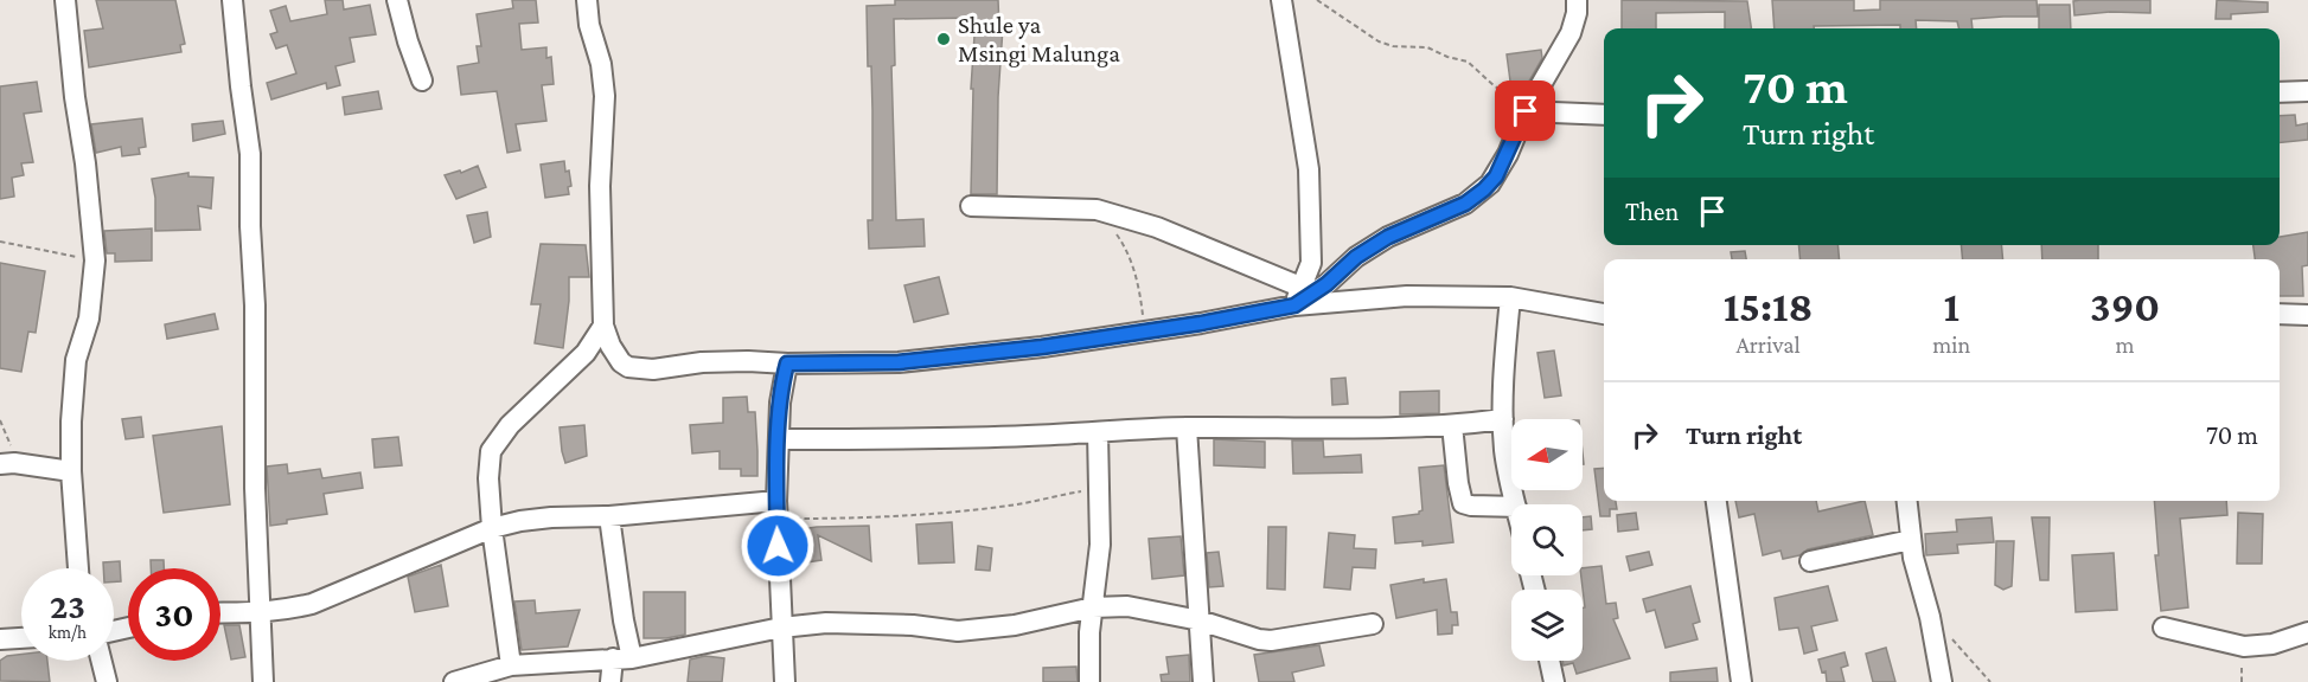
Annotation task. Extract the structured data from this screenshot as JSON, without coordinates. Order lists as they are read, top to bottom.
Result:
{
  "places": ["Shule ya Msingi Malunga"],
  "north": "left",
  "page": {
    "turn": ["70 m", "Turn right"],
    "then": "Then",
    "eta": [
      "15:18",
      "Arrival",
      "1",
      "min",
      "390",
      "m"
    ],
    "list": [
      {
        "name": "Turn right",
        "value": "70 m"
      }
    ],
    "speed": "23 km/h",
    "limit": "30"
  }
}
